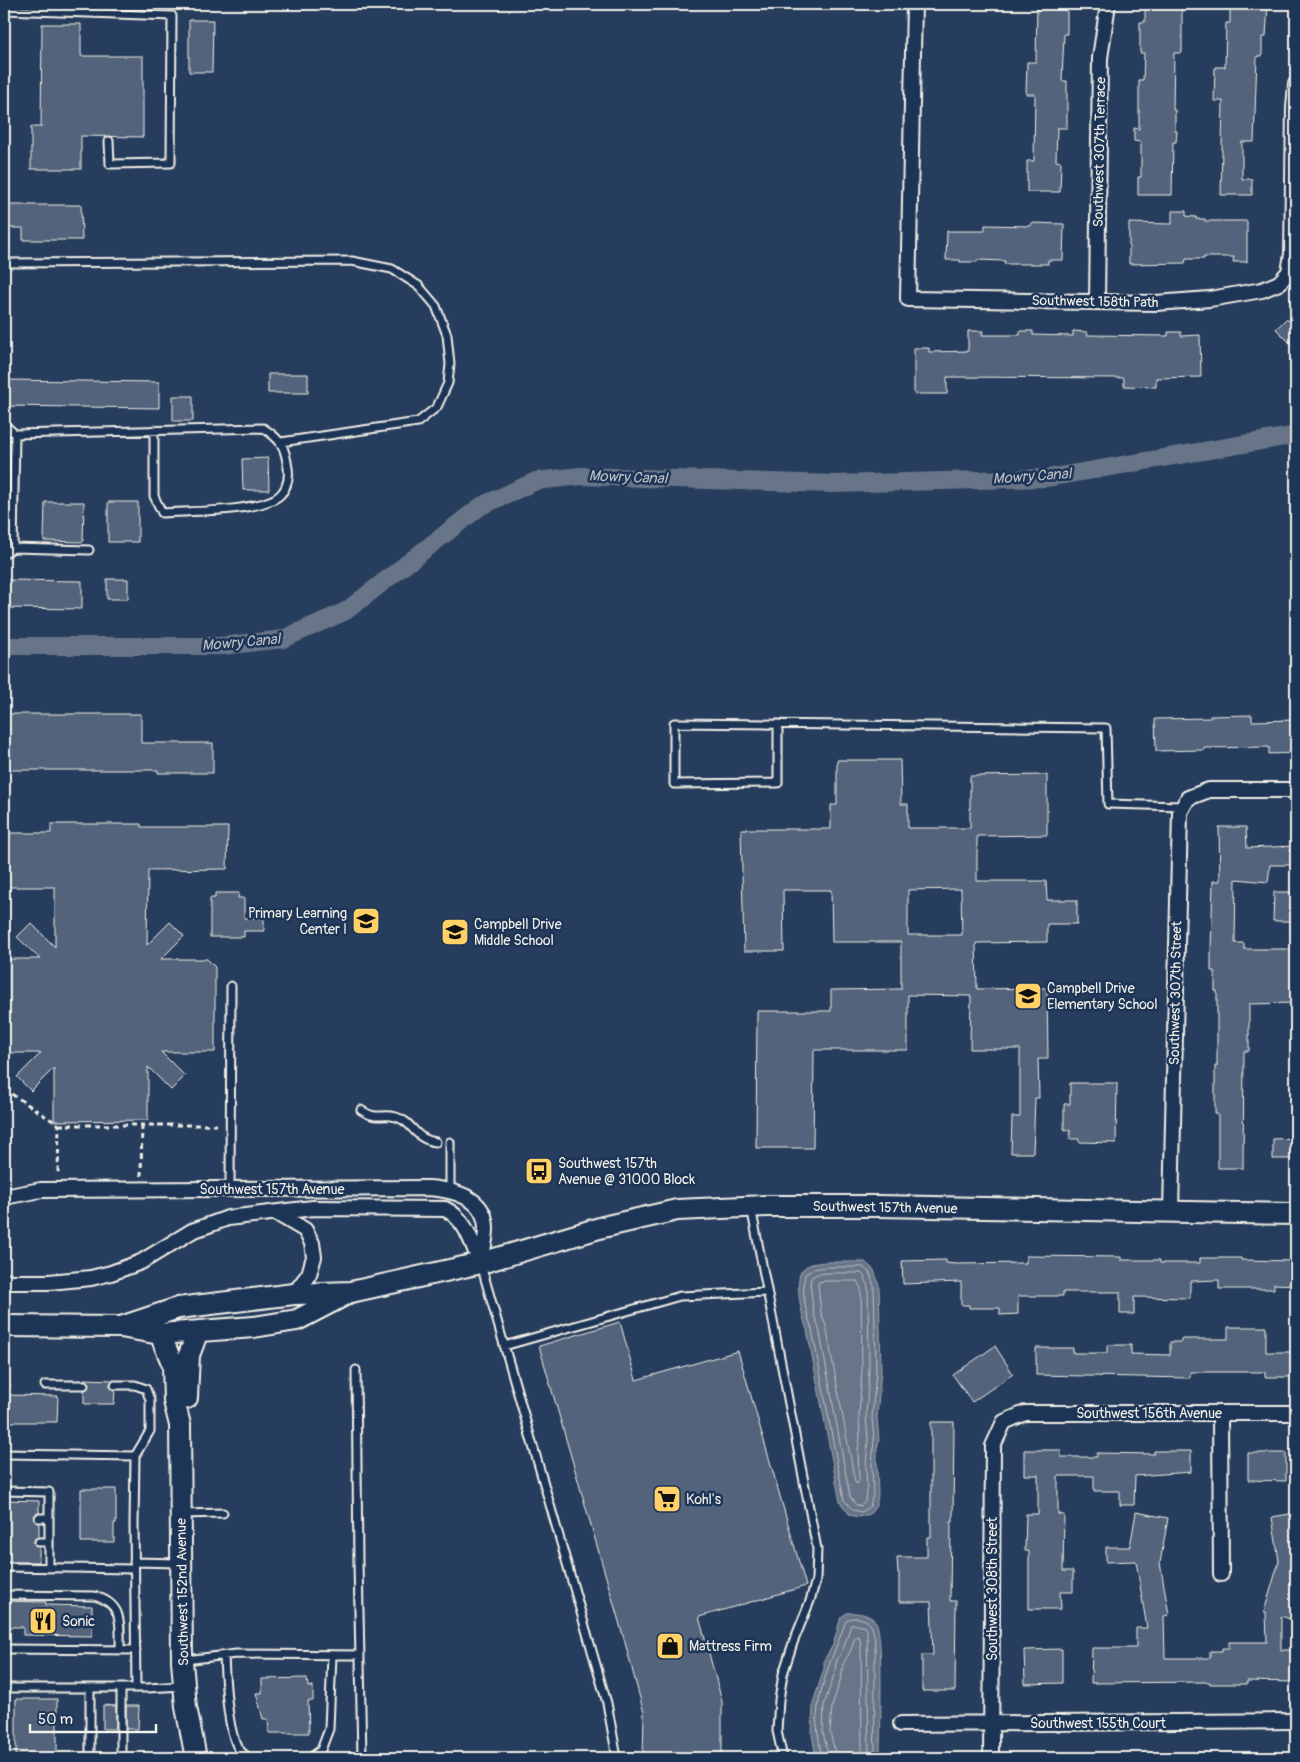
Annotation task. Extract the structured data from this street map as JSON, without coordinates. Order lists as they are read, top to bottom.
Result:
{
  "streets": {
    "street": [
      "Southwest 307th Terrace",
      "Southwest 158th Path",
      "Southwest 307th Street",
      "Southwest 157th Avenue",
      "Southwest 156th Avenue",
      "Southwest 308th Street",
      "Southwest 152nd Avenue",
      "Southwest 155th Court"
    ]
  },
  "crossings": [
    ["Southwest 307th Terrace", "Southwest 158th Path"],
    ["Southwest 307th Street", "Southwest 157th Avenue"],
    ["Southwest 157th Avenue", "Southwest 152nd Avenue"],
    ["Southwest 156th Avenue", "Southwest 308th Street"],
    ["Southwest 308th Street", "Southwest 155th Court"]
  ],
  "water": ["Mowry Canal"],
  "places": {
    "school or university": ["Primary Learning Center I", "Campbell Drive Middle School", "Campbell Drive Elementary School"],
    "bus stop": ["Southwest 157th Avenue @ 31000 Block"],
    "supermarket": ["Kohl's"],
    "restaurant": ["Sonic"],
    "shop": ["Mattress Firm"]
  },
  "scale_bar": "50 m"
}
